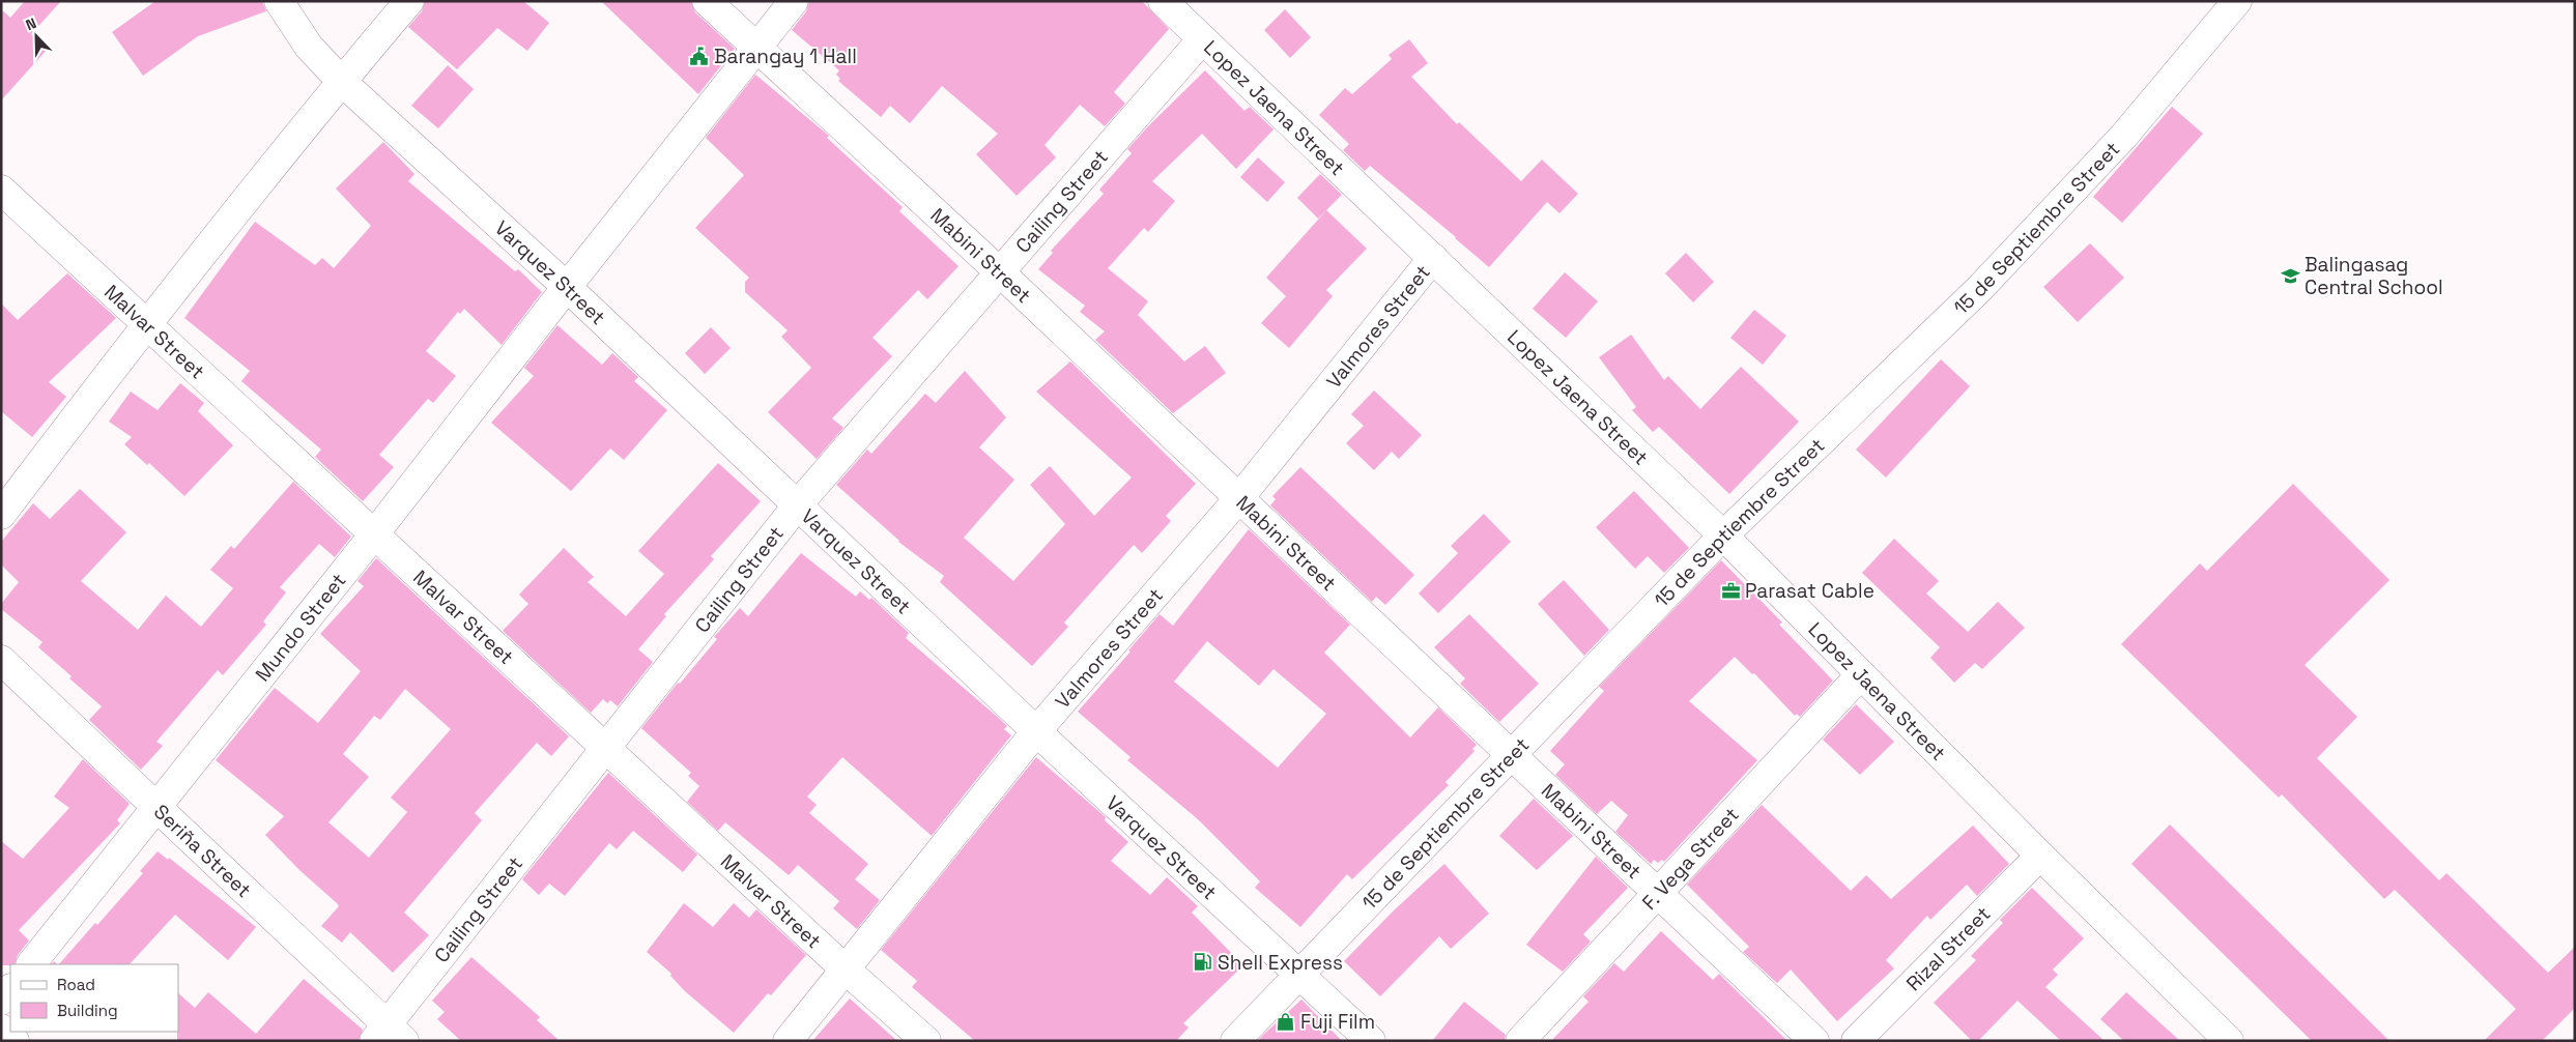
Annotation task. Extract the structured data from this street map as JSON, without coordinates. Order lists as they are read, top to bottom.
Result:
{
  "streets": {
    "street": [
      "Lopez Jaena Street",
      "Cailing Street",
      "15 de Septiembre Street",
      "Mabini Street",
      "Varquez Street",
      "Valmores Street",
      "Malvar Street",
      "Mundo Street",
      "Seriña Street",
      "F. Vega Street",
      "Rizal Street"
    ]
  },
  "crossings": [
    ["Lopez Jaena Street", "Cailing Street"],
    ["Lopez Jaena Street", "15 de Septiembre Street"],
    ["Lopez Jaena Street", "Valmores Street"],
    ["Lopez Jaena Street", "F. Vega Street"],
    ["Lopez Jaena Street", "Rizal Street"],
    ["Cailing Street", "Mabini Street"],
    ["Cailing Street", "Varquez Street"],
    ["Cailing Street", "Malvar Street"],
    ["Cailing Street", "Seriña Street"],
    ["15 de Septiembre Street", "Mabini Street"],
    ["15 de Septiembre Street", "Varquez Street"],
    ["Mabini Street", "Valmores Street"],
    ["Mabini Street", "Mundo Street"],
    ["Mabini Street", "F. Vega Street"],
    ["Varquez Street", "Valmores Street"],
    ["Varquez Street", "Mundo Street"],
    ["Valmores Street", "Malvar Street"],
    ["Malvar Street", "Mundo Street"],
    ["Mundo Street", "Seriña Street"]
  ],
  "places": {
    "public building": ["Barangay 1 Hall"],
    "school or university": ["Balingasag Central School"],
    "office": ["Parasat Cable"],
    "fuel station": ["Shell Express"],
    "shop": ["Fuji Film"]
  },
  "legend": ["Road", "Building"],
  "north": "top left"
}
